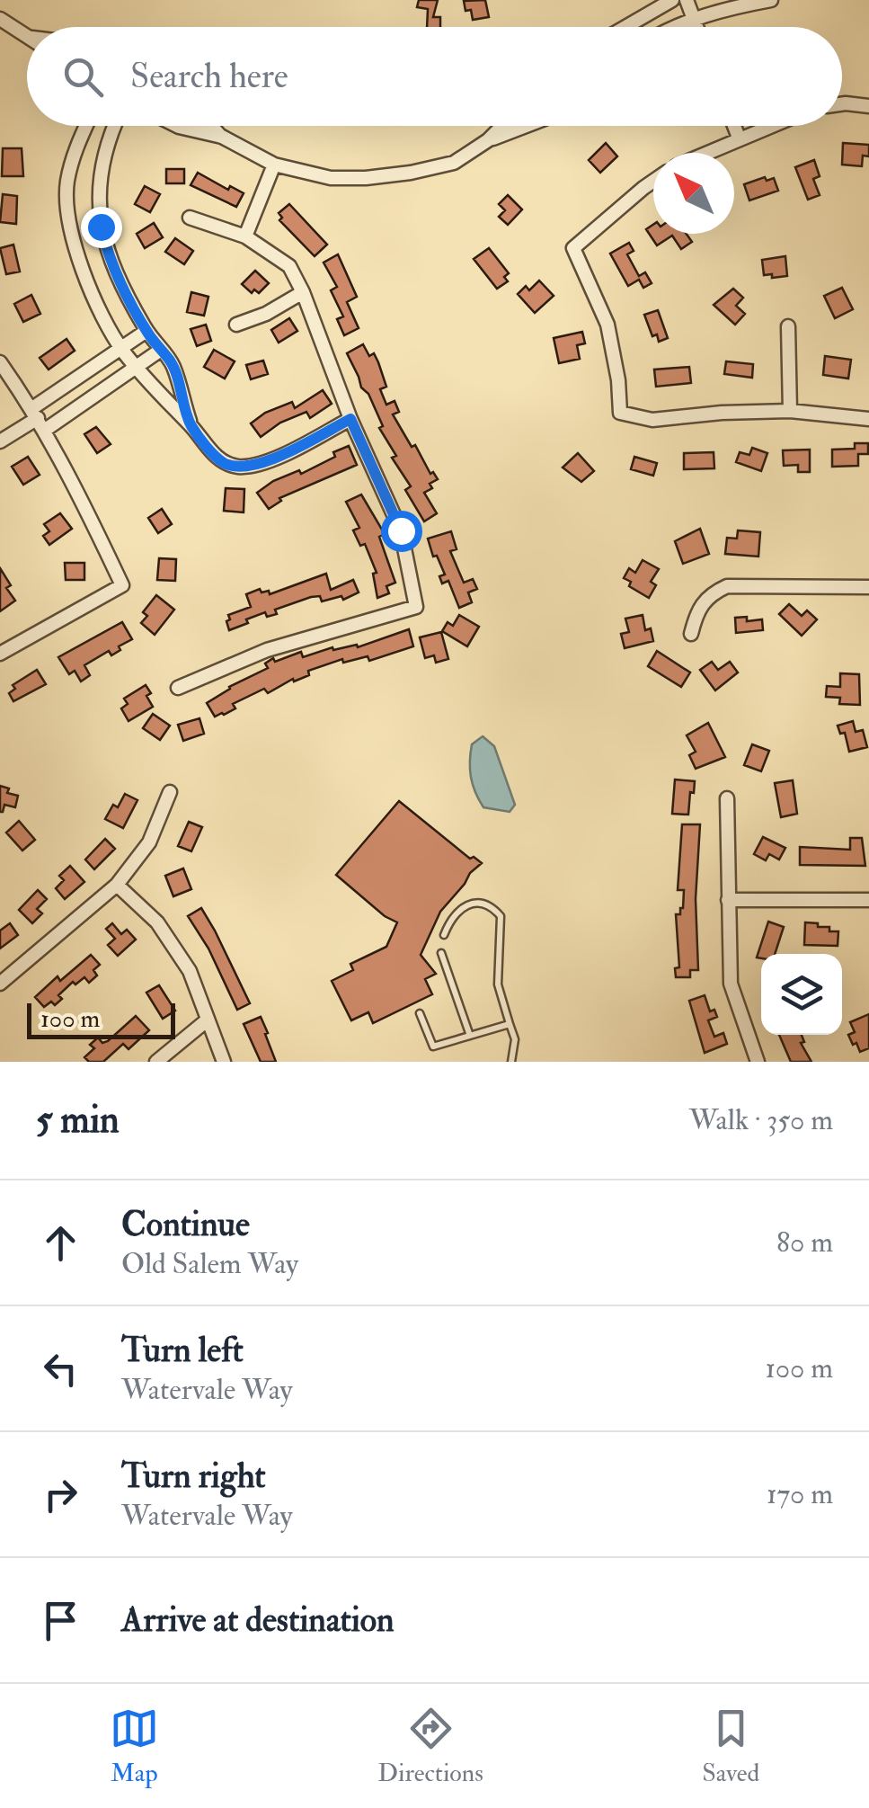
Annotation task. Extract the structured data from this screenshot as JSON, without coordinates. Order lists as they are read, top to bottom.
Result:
{
  "scale_bar": "100 m",
  "north": "top left",
  "page": {
    "search": "Search here",
    "scale": "100 m",
    "heading": ["5 min", "Walk · 350 m"],
    "list": [
      ["Continue", "Old Salem Way", "80 m"],
      ["Turn left", "Watervale Way", "100 m"],
      ["Turn right", "Watervale Way", "170 m"],
      "Arrive at destination"
    ],
    "nav": ["Map", "Directions", "Saved"]
  }
}
